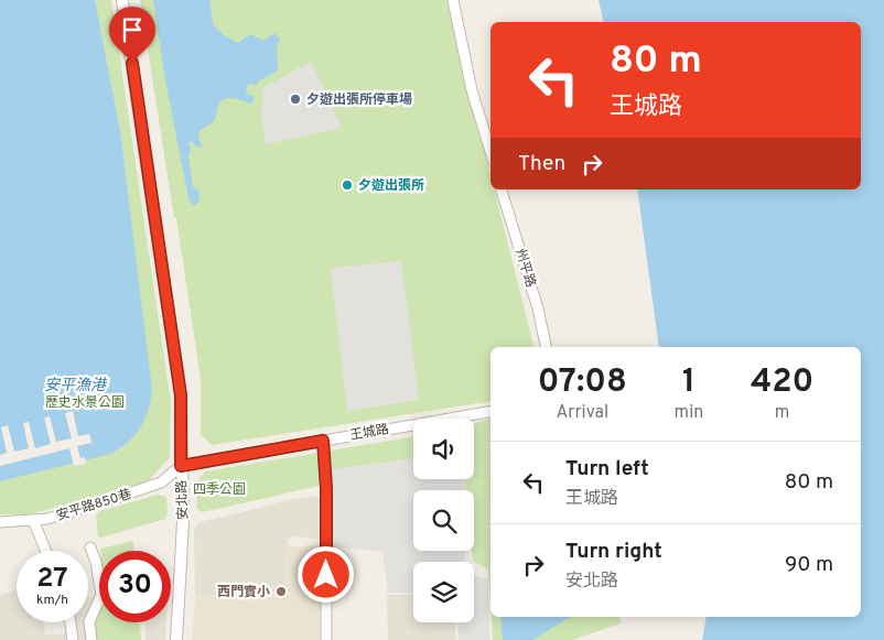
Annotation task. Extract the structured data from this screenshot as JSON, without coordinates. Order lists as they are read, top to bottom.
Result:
{
  "streets": {
    "street": [
      "州平路",
      "王城路",
      "安北路",
      "安平路850巷"
    ]
  },
  "crossings": [
    ["王城路", "安北路"],
    ["王城路", "安平路850巷"],
    ["安北路", "安平路850巷"]
  ],
  "water": ["安平漁港"],
  "parks": ["歷史水景公園", "四季公園"],
  "places": ["夕遊出張所停車場", "夕遊出張所", "西門實小"],
  "page": {
    "turn": ["80 m", "王城路"],
    "then": "Then",
    "eta": [
      "07:08",
      "Arrival",
      "1",
      "min",
      "420",
      "m"
    ],
    "list": [
      {
        "name": "Turn left",
        "note": "王城路",
        "value": "80 m"
      },
      {
        "name": "Turn right",
        "note": "安北路",
        "value": "90 m"
      }
    ],
    "speed": "27 km/h",
    "limit": "30"
  }
}
